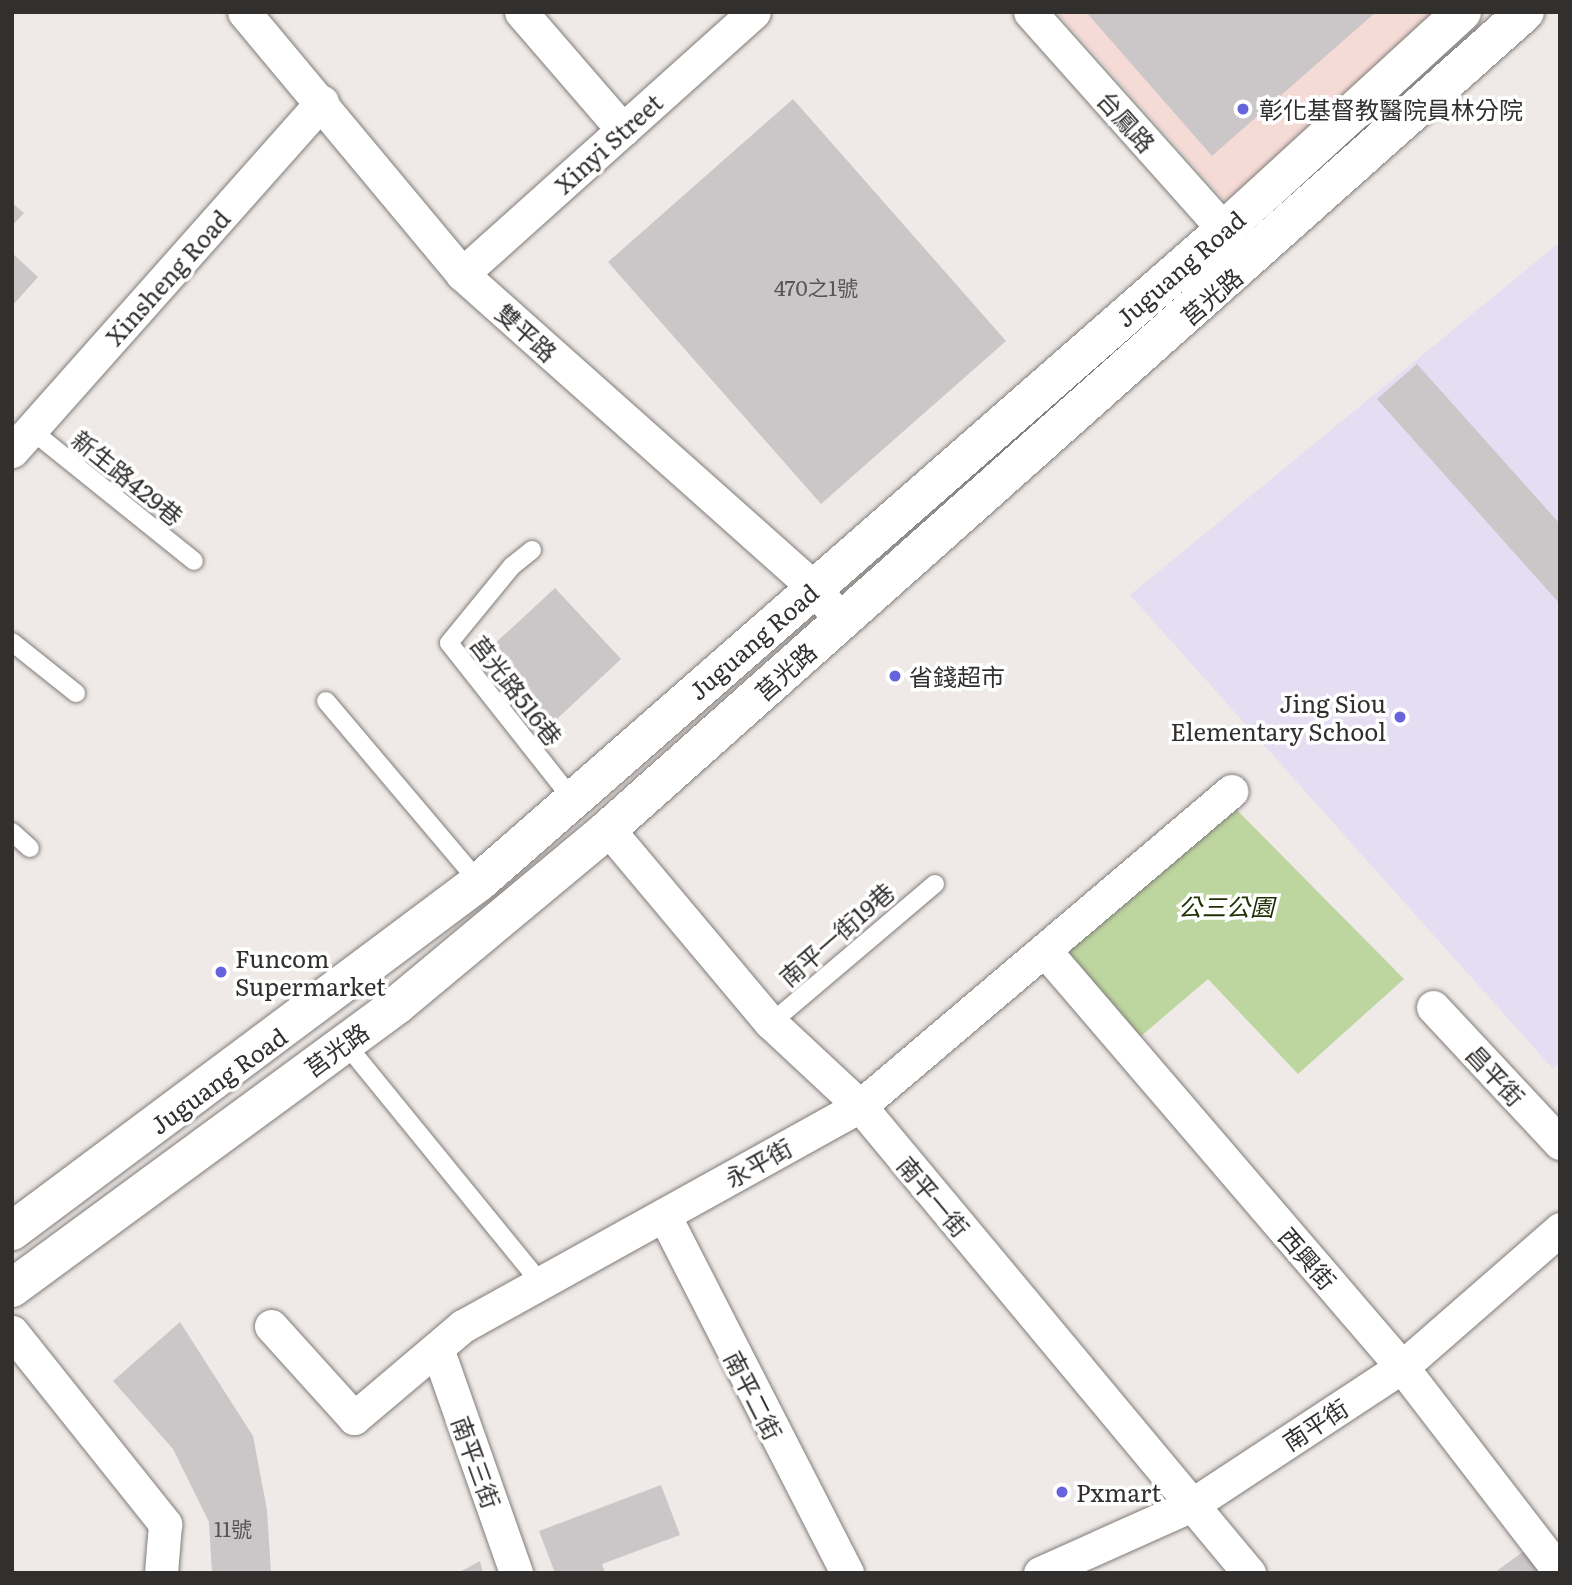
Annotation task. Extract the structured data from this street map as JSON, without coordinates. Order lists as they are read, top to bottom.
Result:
{
  "streets": {
    "main road": ["Juguang Road", "莒光路"],
    "street": [
      "台鳳路",
      "Xinyi Street",
      "Xinsheng Road",
      "雙平路",
      "昌平街",
      "永平街",
      "南平一街",
      "西興街",
      "南平二街",
      "南平街",
      "南平三街"
    ],
    "lane": ["新生路429巷", "莒光路516巷", "南平一街19巷"]
  },
  "crossings": [
    ["台鳳路", "Juguang Road"],
    ["Xinyi Street", "雙平路"],
    ["Juguang Road", "雙平路"],
    ["Juguang Road", "莒光路516巷"],
    ["Xinsheng Road", "雙平路"],
    ["Xinsheng Road", "新生路429巷"],
    ["莒光路", "雙平路"],
    ["莒光路", "南平一街"],
    ["南平一街19巷", "南平一街"],
    ["永平街", "南平一街"],
    ["永平街", "西興街"],
    ["永平街", "南平二街"],
    ["永平街", "南平三街"],
    ["南平一街", "南平街"],
    ["西興街", "南平街"]
  ],
  "parks": ["公三公園"],
  "places": [
    "彰化基督教醫院員林分院",
    "省錢超市",
    "Jing Siou Elementary School",
    "Funcom Supermarket",
    "Pxmart"
  ],
  "house_numbers": ["470之1號", "11號"]
}
